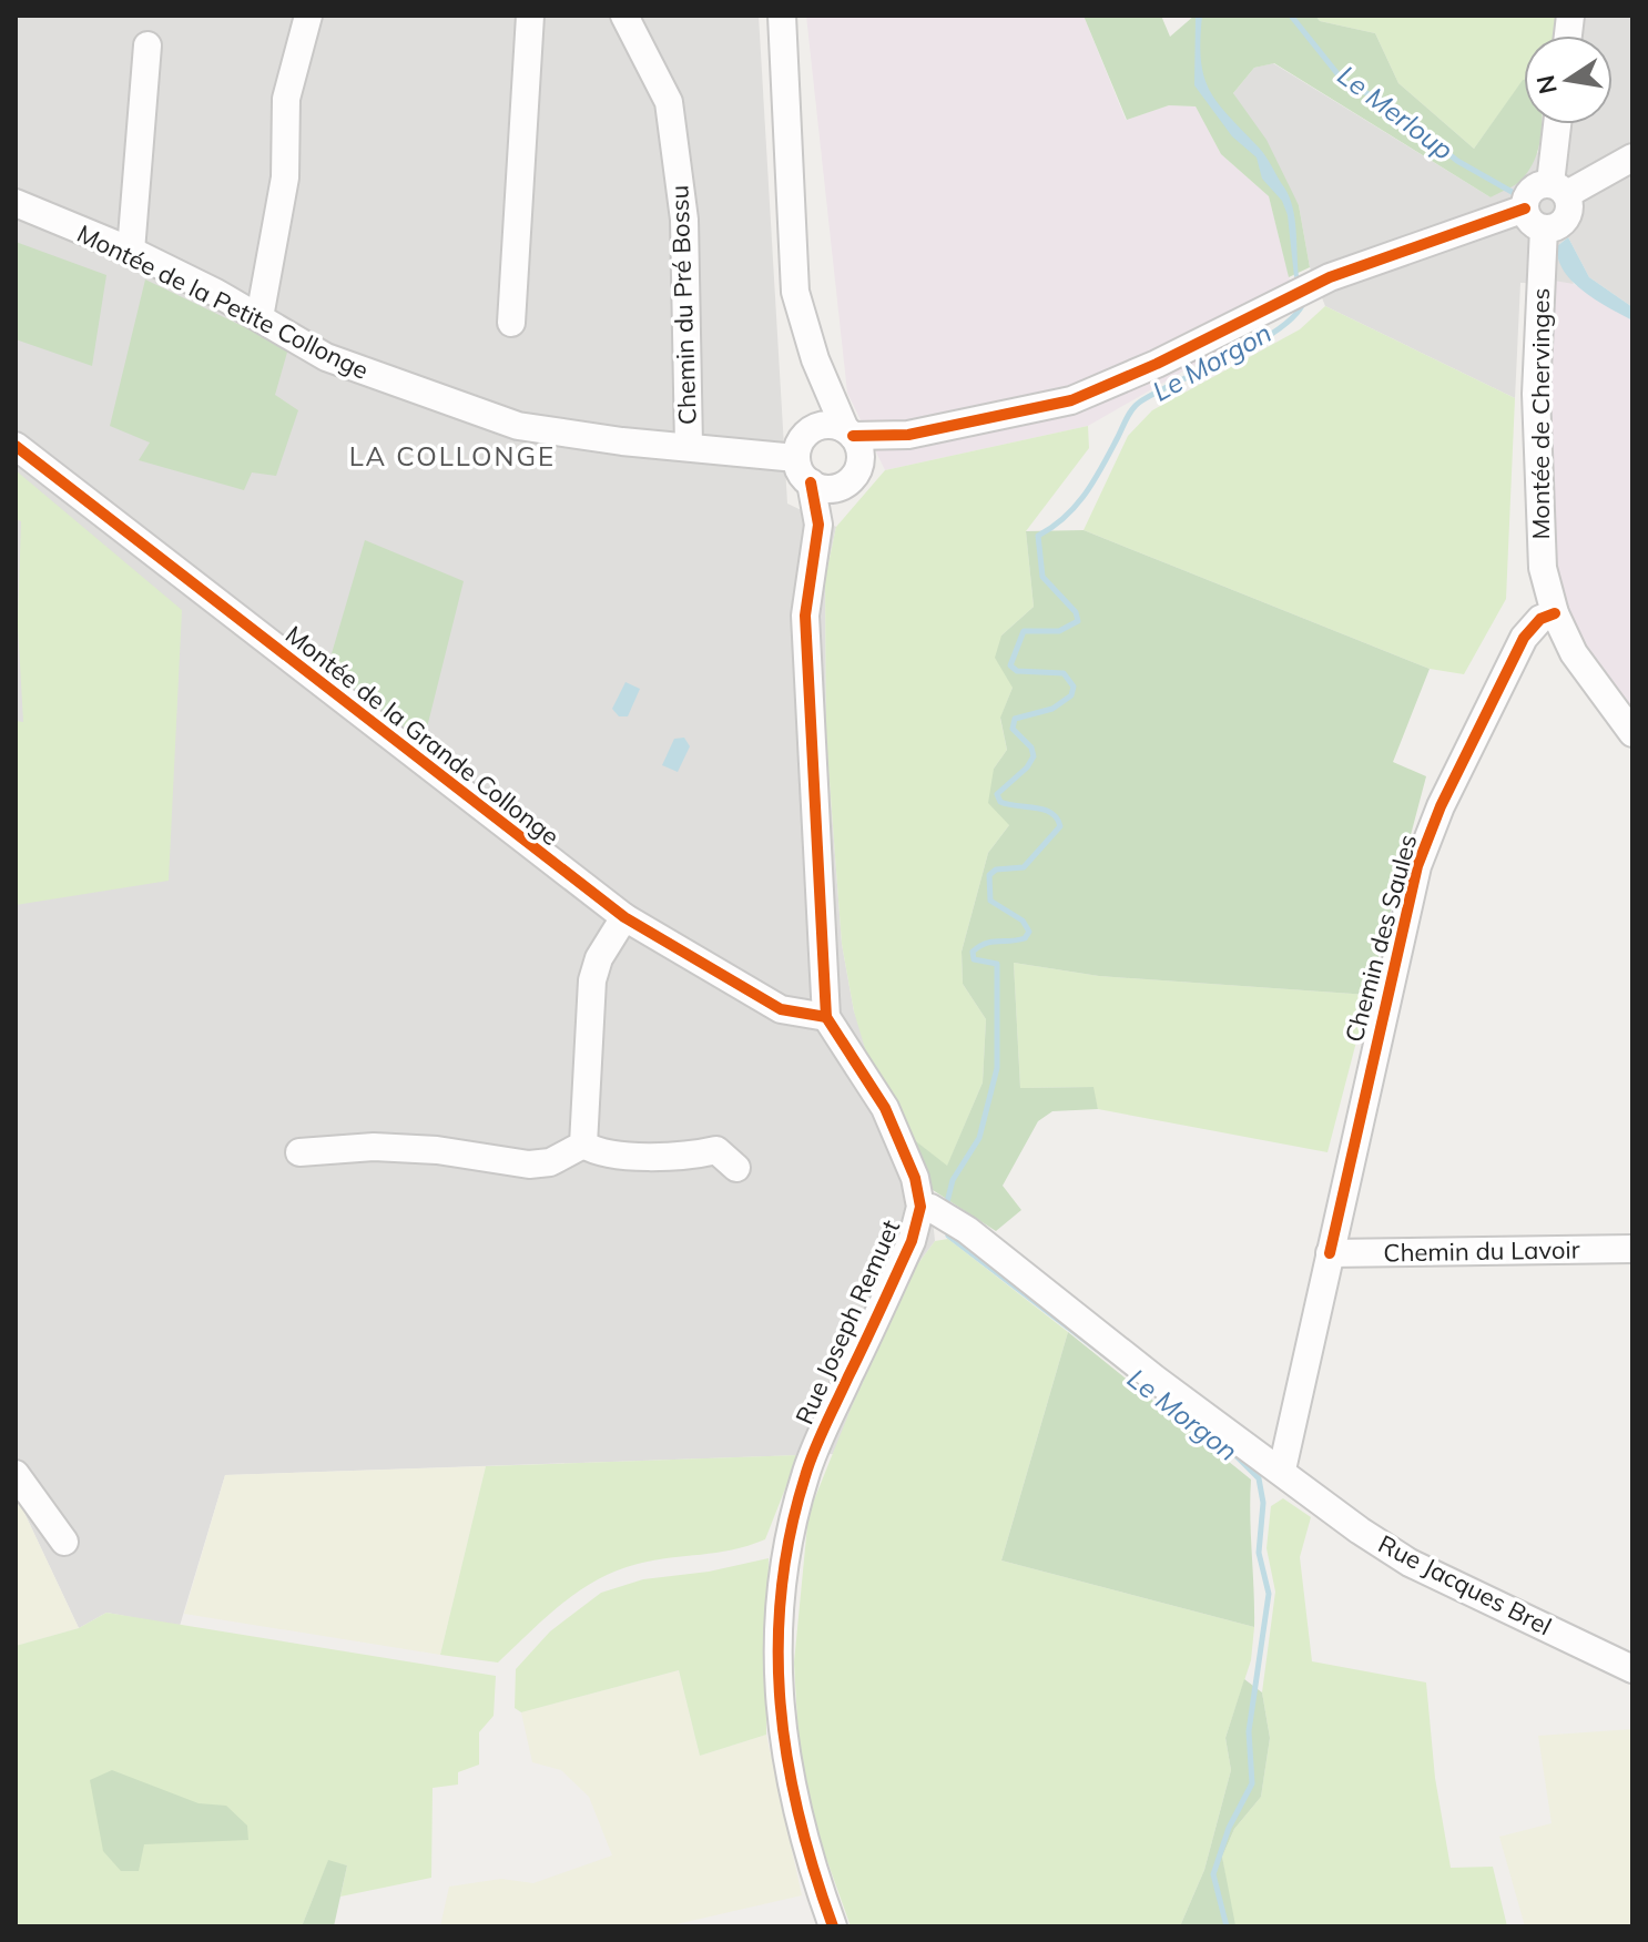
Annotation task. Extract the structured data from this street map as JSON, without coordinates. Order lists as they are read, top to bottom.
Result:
{
  "streets": {
    "street": [
      "Montée de la Petite Collonge",
      "Chemin du Pré Bossu",
      "Montée de Chervinges",
      "Montée de la Grande Collonge",
      "Chemin des Saules",
      "Chemin du Lavoir",
      "Rue Joseph Remuet",
      "Rue Jacques Brel"
    ]
  },
  "crossings": [
    ["Montée de la Petite Collonge", "Chemin du Pré Bossu"],
    ["Montée de la Petite Collonge", "Rue Joseph Remuet"],
    ["Montée de Chervinges", "Chemin des Saules"],
    ["Montée de la Grande Collonge", "Rue Joseph Remuet"],
    ["Chemin des Saules", "Chemin du Lavoir"],
    ["Chemin des Saules", "Rue Jacques Brel"],
    ["Rue Joseph Remuet", "Rue Jacques Brel"]
  ],
  "districts": ["LA COLLONGE"],
  "water": ["Le Merloup", "Le Morgon"],
  "north": "left"
}
